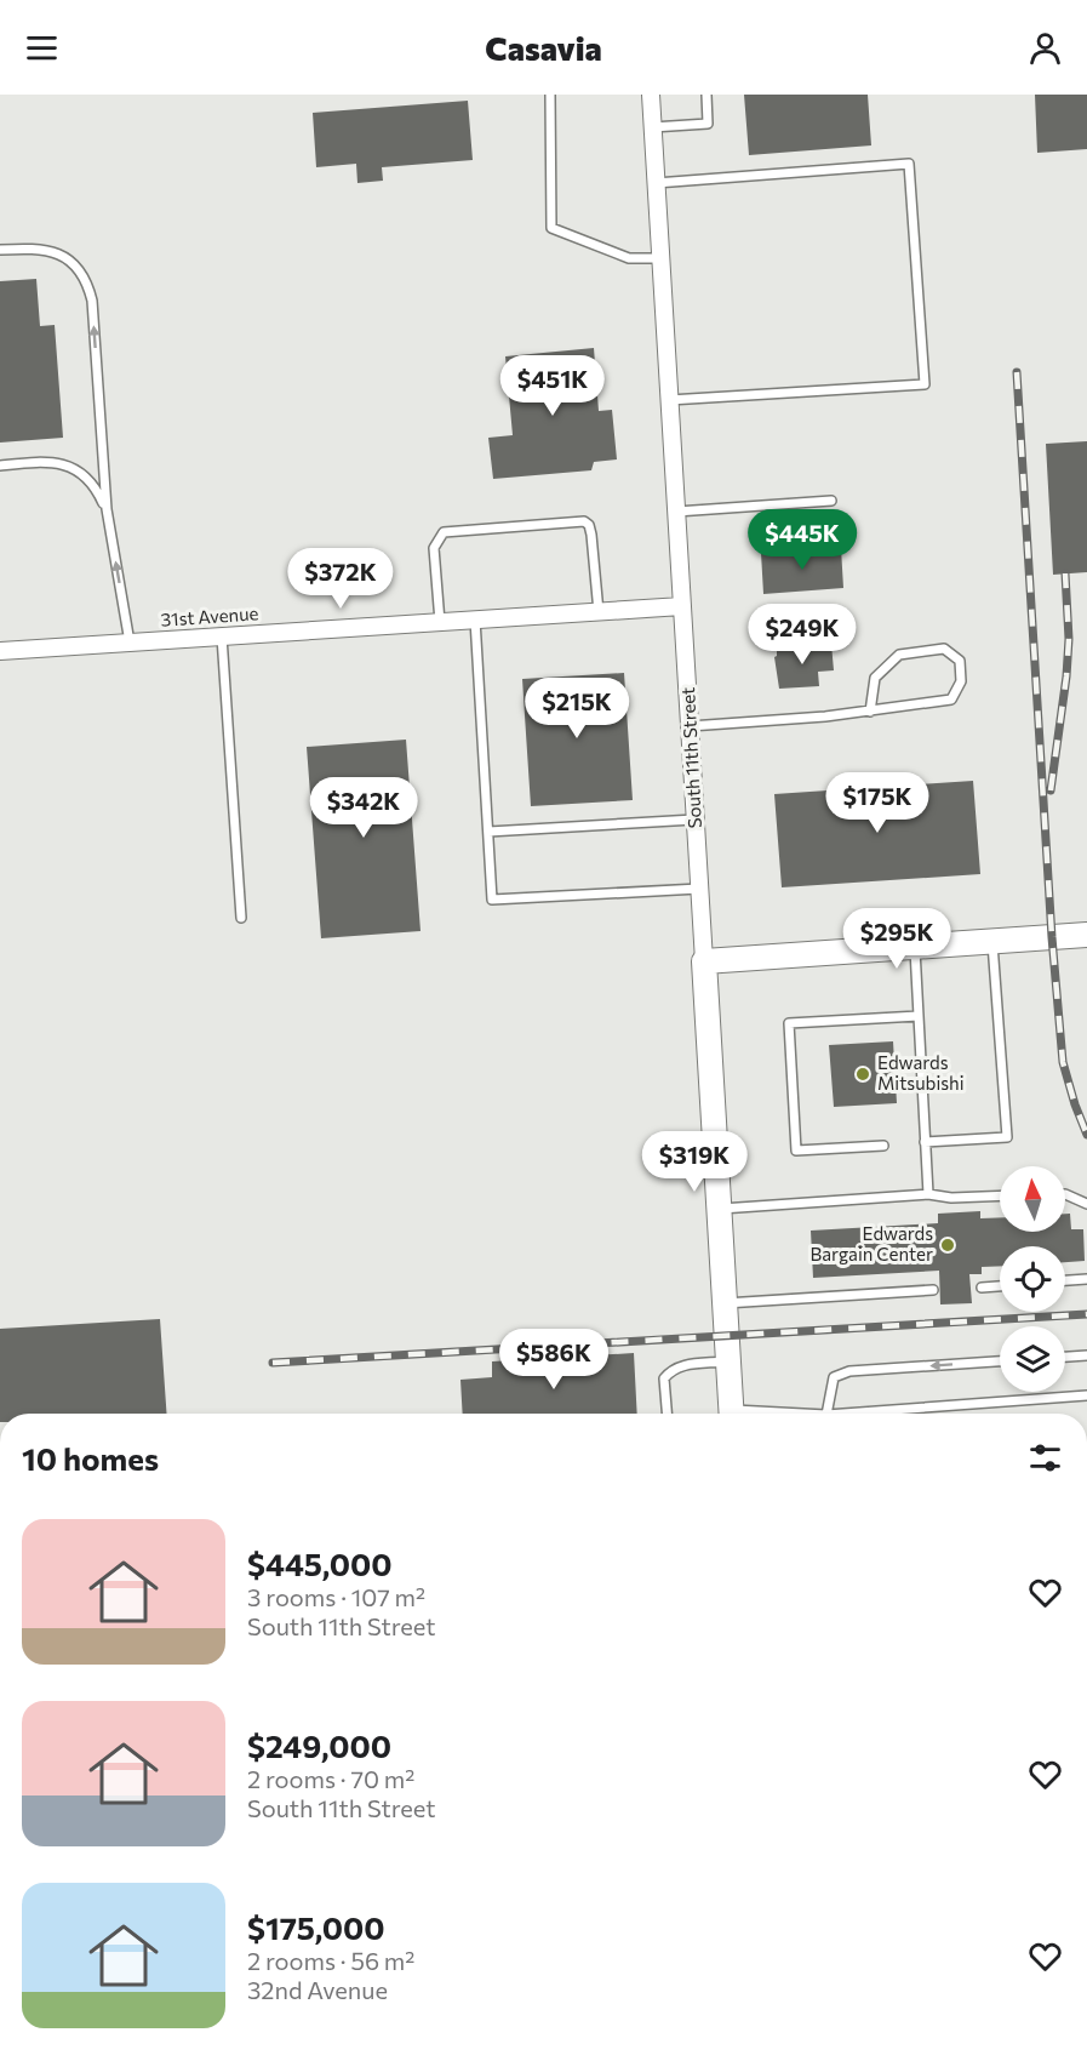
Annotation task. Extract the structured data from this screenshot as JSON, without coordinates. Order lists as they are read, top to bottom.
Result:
{
  "streets": {
    "street": ["31st Avenue", "South 11th Street"]
  },
  "crossings": [
    ["31st Avenue", "South 11th Street"]
  ],
  "places": ["Edwards Mitsubishi", "Edwards Bargain Center"],
  "north": "top",
  "page": {
    "header": "Casavia",
    "price": [
      "$451K",
      "$445K",
      "$372K",
      "$249K",
      "$215K",
      "$175K",
      "$342K",
      "$295K",
      "$319K",
      "$586K"
    ],
    "heading": "10 homes",
    "list": [
      {
        "name": "$445,000",
        "note": "3 rooms · 107 m² · South 11th Street"
      },
      {
        "name": "$249,000",
        "note": "2 rooms · 70 m² · South 11th Street"
      },
      {
        "name": "$175,000",
        "note": "2 rooms · 56 m² · 32nd Avenue"
      }
    ]
  }
}
